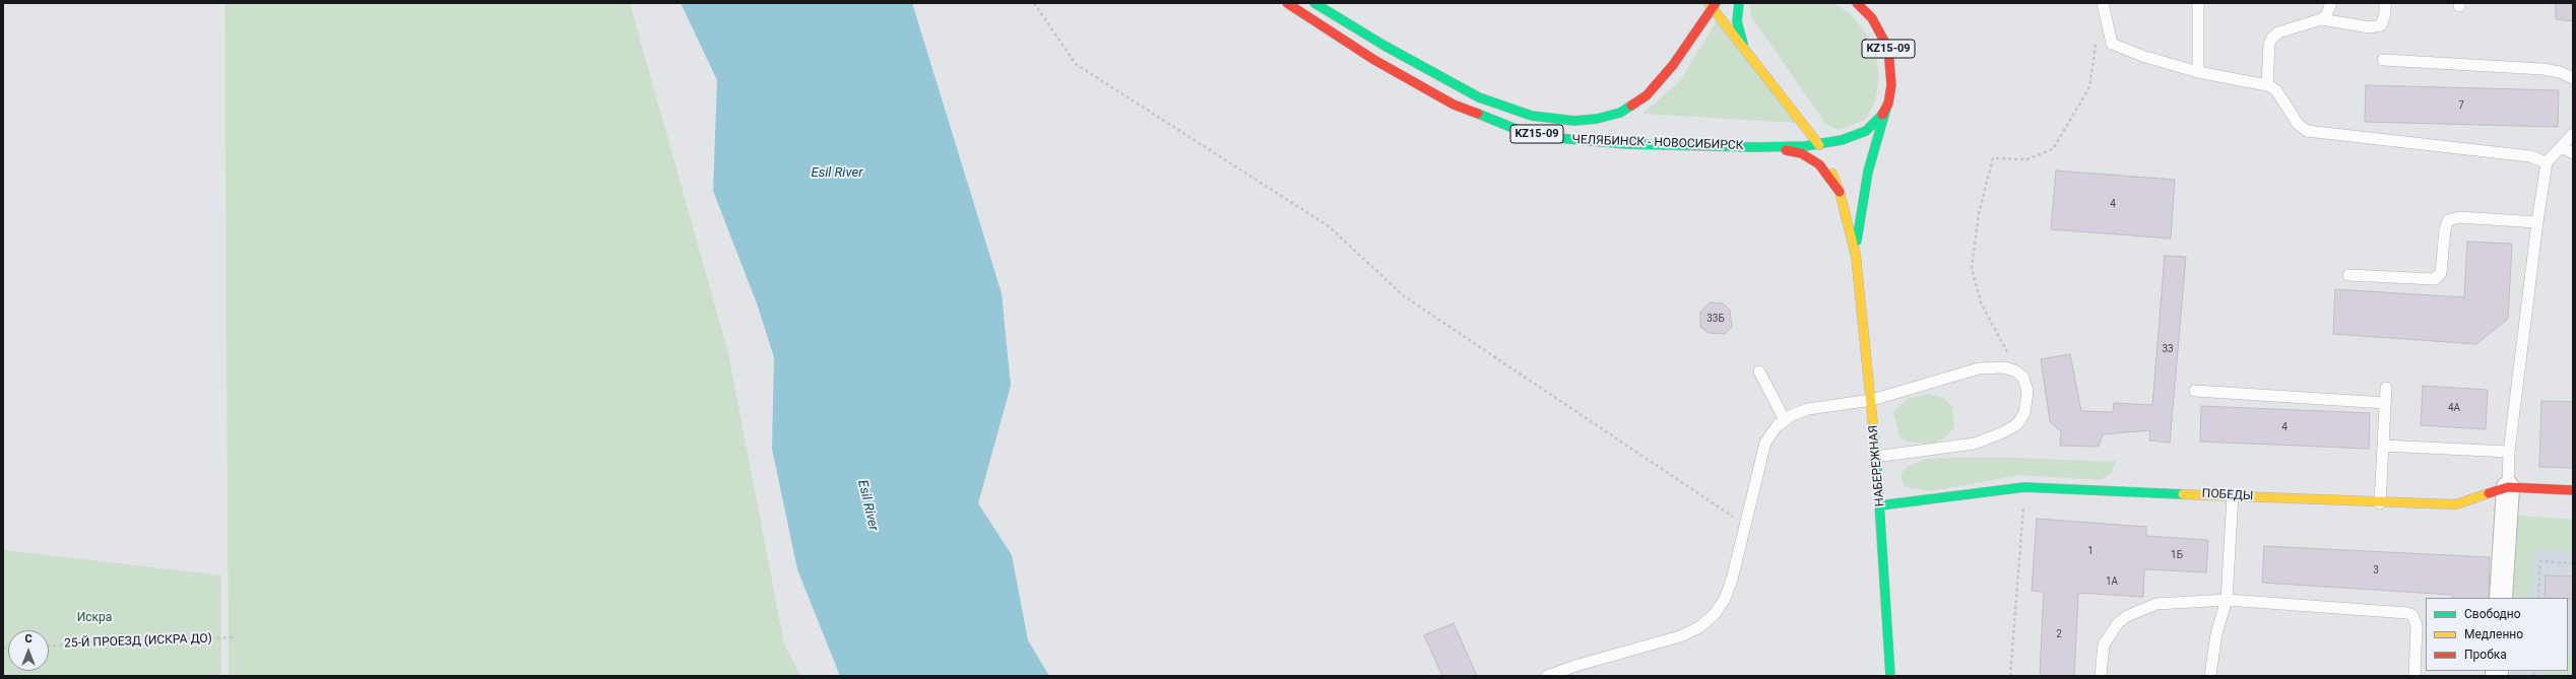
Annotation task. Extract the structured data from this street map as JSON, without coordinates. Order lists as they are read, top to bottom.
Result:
{
  "streets": {
    "main road": [
      "KZ15-09",
      "ЧЕЛЯБИНСК - НОВОСИБИРСК",
      "НАБЕРЕЖНАЯ",
      "ПОБЕДЫ"
    ],
    "path": ["25-Й ПРОЕЗД (ИСКРА ДО)"]
  },
  "crossings": [
    ["ЧЕЛЯБИНСК - НОВОСИБИРСК", "НАБЕРЕЖНАЯ"],
    ["НАБЕРЕЖНАЯ", "ПОБЕДЫ"]
  ],
  "water": ["Esil River"],
  "parks": ["Искра"],
  "house_numbers": [
    "7",
    "4",
    "33Б",
    "33",
    "4А",
    "4",
    "1",
    "1Б",
    "3",
    "1А",
    "2"
  ],
  "legend": ["Свободно", "Медленно", "Пробка"],
  "north": "top"
}
